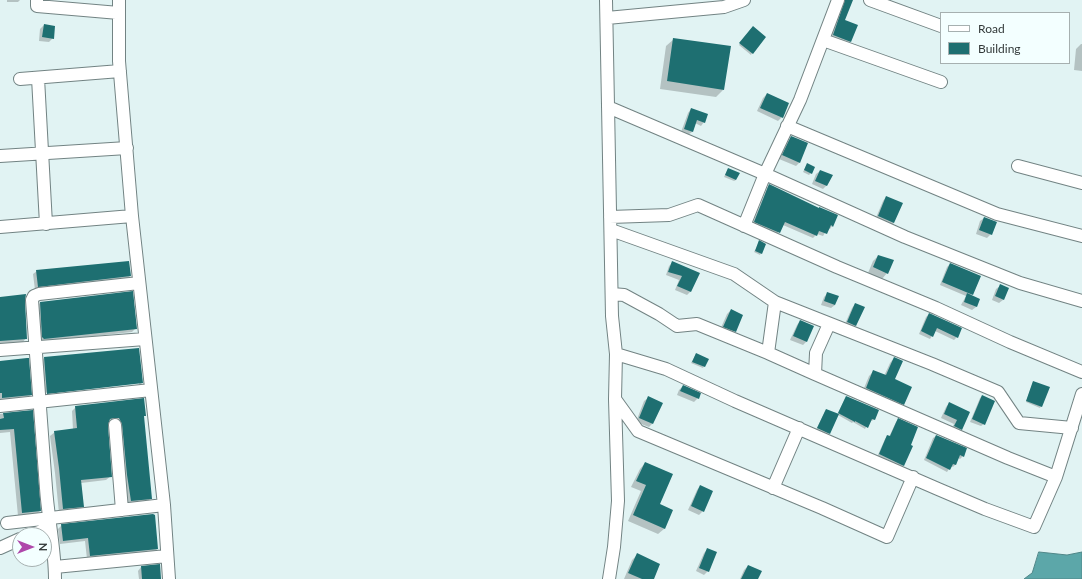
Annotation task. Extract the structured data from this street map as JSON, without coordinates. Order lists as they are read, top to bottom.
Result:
{
  "legend": ["Road", "Building"],
  "north": "right"
}
